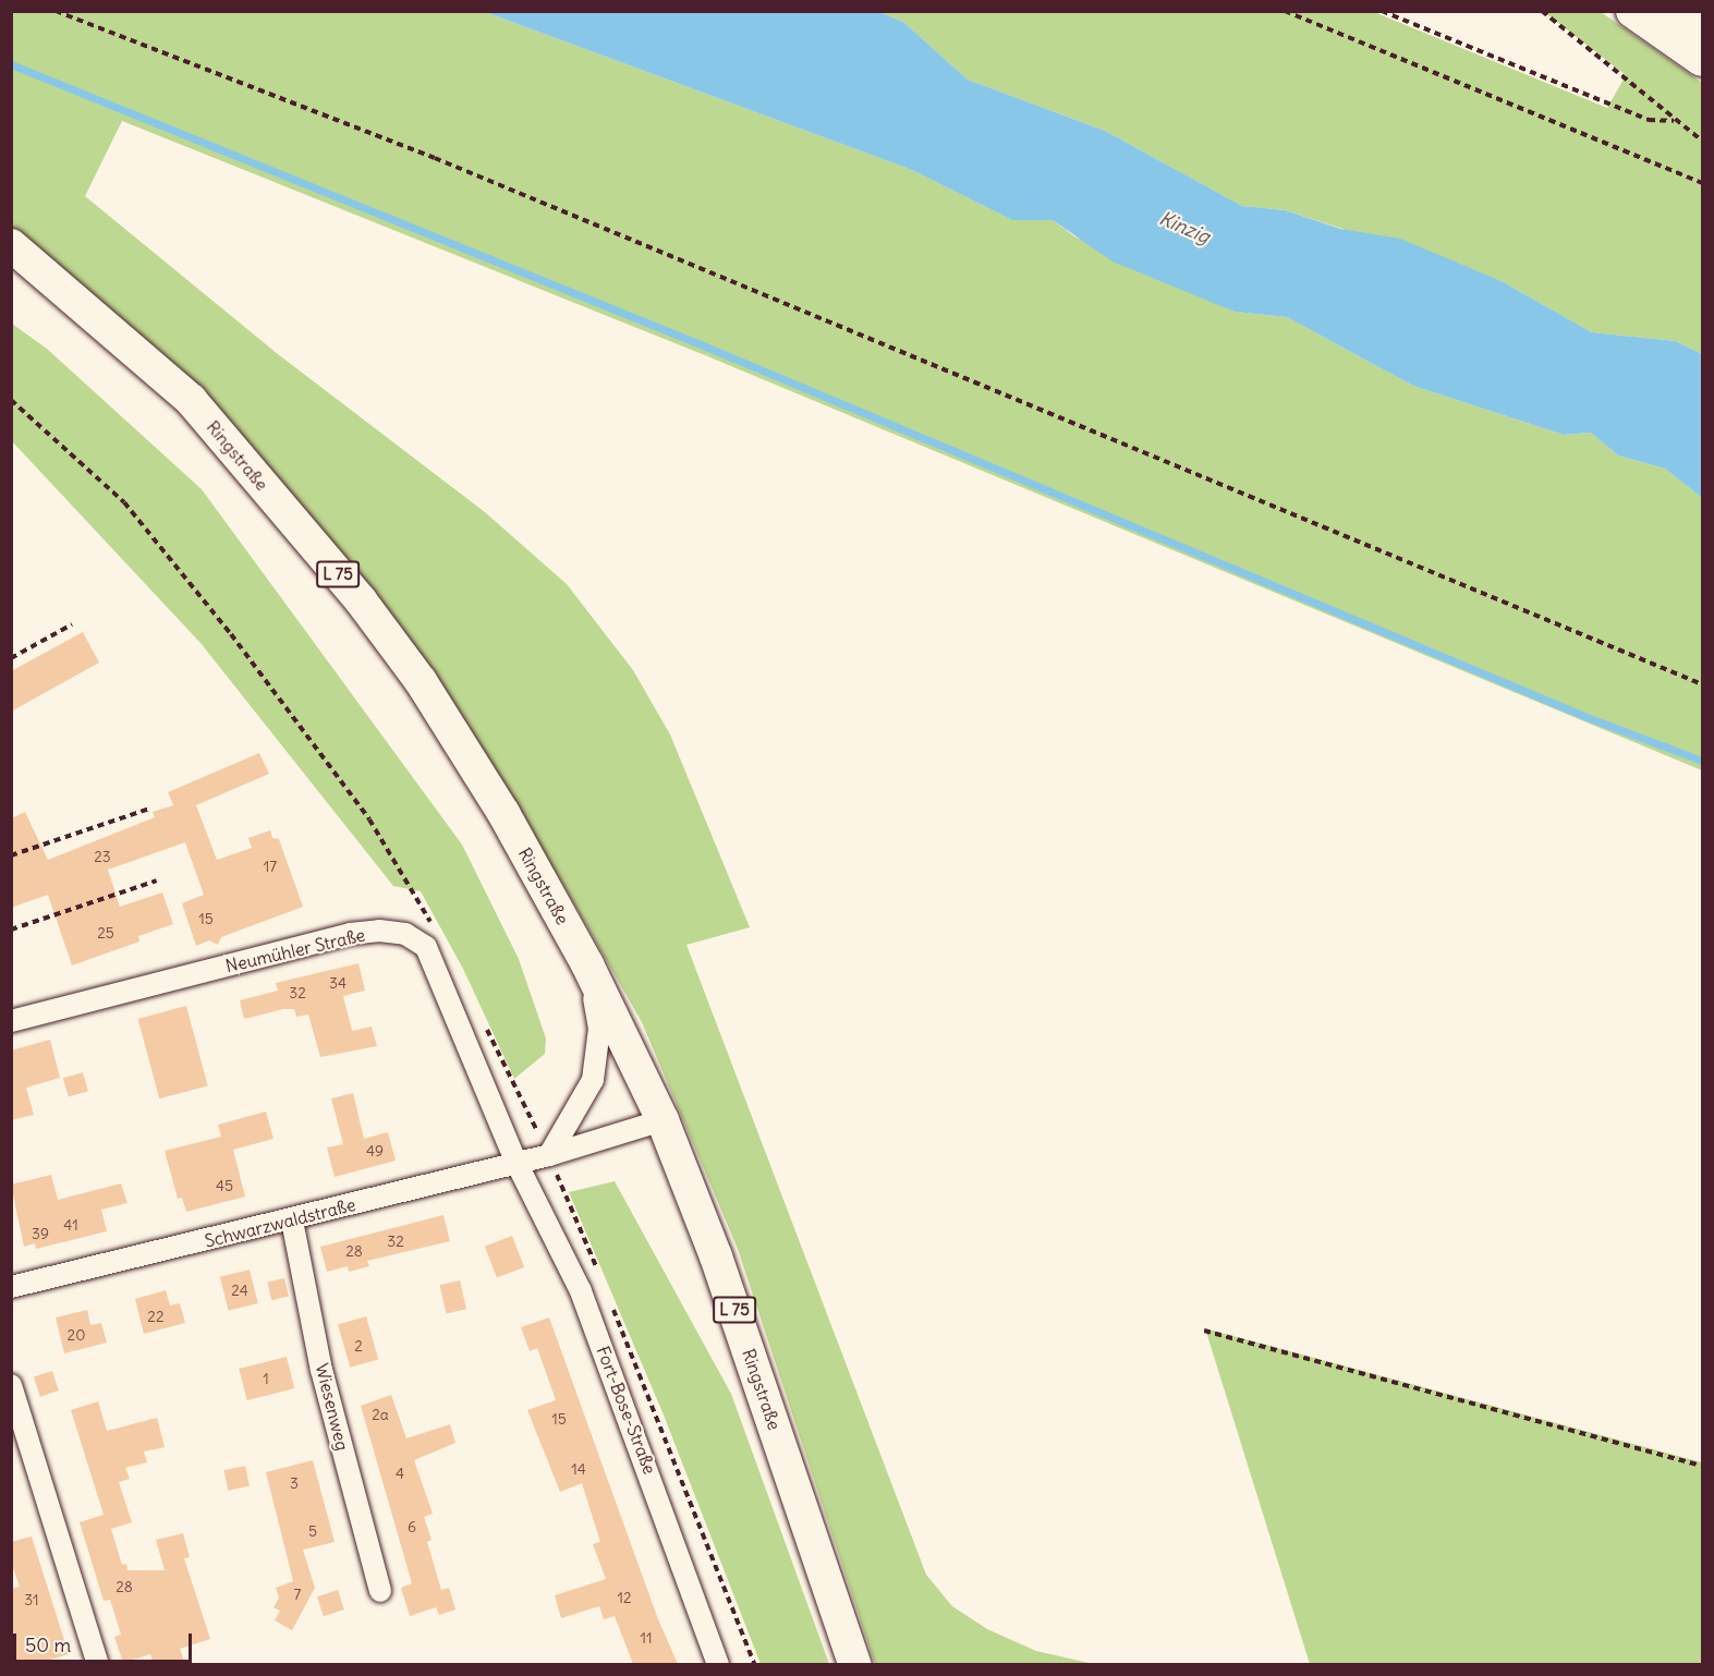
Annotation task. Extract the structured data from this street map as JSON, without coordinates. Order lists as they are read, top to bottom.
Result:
{
  "streets": {
    "main road": ["Ringstraße", "L 75"],
    "street": [
      "Neumühler Straße",
      "Schwarzwaldstraße",
      "Wiesenweg",
      "Fort-Bose-Straße"
    ]
  },
  "crossings": [
    ["Ringstraße", "Schwarzwaldstraße"],
    ["Neumühler Straße", "Schwarzwaldstraße"],
    ["Neumühler Straße", "Fort-Bose-Straße"],
    ["Schwarzwaldstraße", "Wiesenweg"],
    ["Schwarzwaldstraße", "Fort-Bose-Straße"]
  ],
  "water": ["Kinzig"],
  "house_numbers": [
    "23",
    "17",
    "15",
    "25",
    "34",
    "32",
    "49",
    "45",
    "41",
    "39",
    "32",
    "28",
    "24",
    "22",
    "20",
    "2",
    "1",
    "2a",
    "15",
    "14",
    "4",
    "3",
    "6",
    "5",
    "28",
    "7",
    "12",
    "31",
    "11"
  ],
  "scale_bar": "50 m"
}
